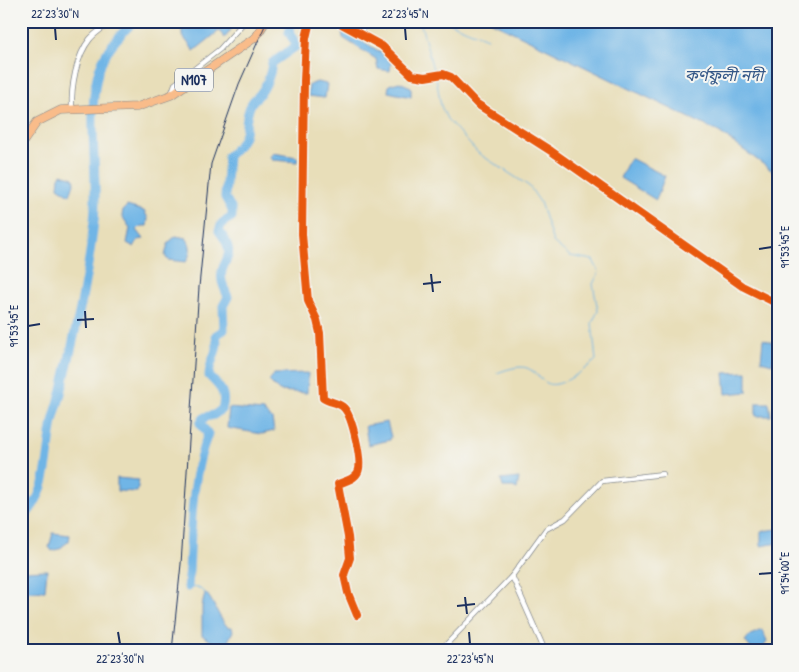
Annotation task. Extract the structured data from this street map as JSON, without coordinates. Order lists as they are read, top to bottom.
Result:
{
  "streets": {
    "highway": ["N107"]
  },
  "water": ["কর্ণফুলী নদী"],
  "coordinates": [
    "22°23'30\"N",
    "22°23'45\"N",
    "91°53'45\"E",
    "91°54'00\"E"
  ]
}
